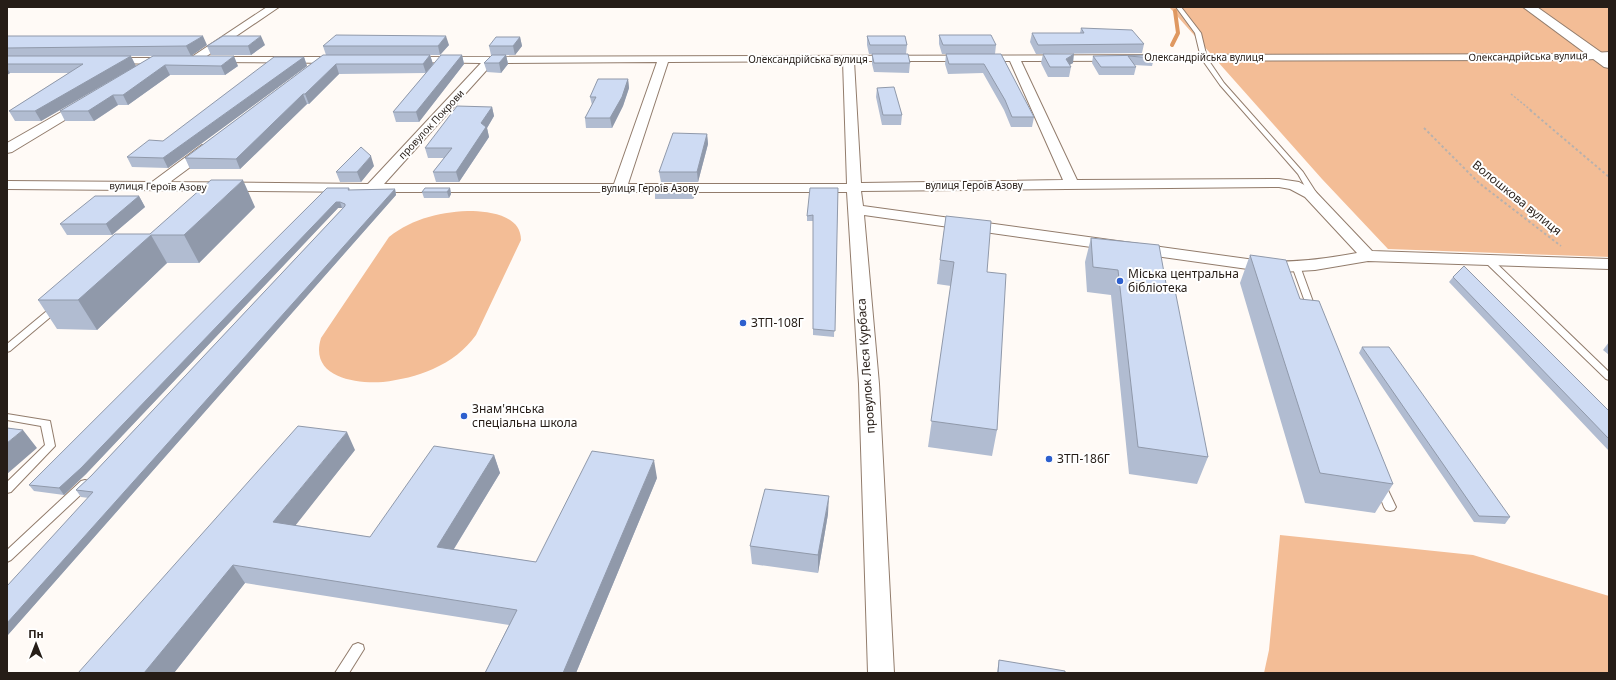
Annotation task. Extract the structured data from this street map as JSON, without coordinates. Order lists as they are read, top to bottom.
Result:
{
  "streets": {
    "street": [
      "Олександрійська вулиця",
      "провулок Покрови",
      "вулиця Героїв Азову",
      "провулок Леся Курбаса"
    ],
    "path": ["Волошкова вулиця"]
  },
  "crossings": [
    ["Олександрійська вулиця", "провулок Покрови"],
    ["Олександрійська вулиця", "провулок Леся Курбаса"],
    ["провулок Покрови", "вулиця Героїв Азову"],
    ["вулиця Героїв Азову", "провулок Леся Курбаса"]
  ],
  "places": [
    "Міська центральна бібліотека",
    "ЗТП-108Г",
    "Знам'янська спеціальна школа",
    "ЗТП-186Г"
  ],
  "north": "top"
}
